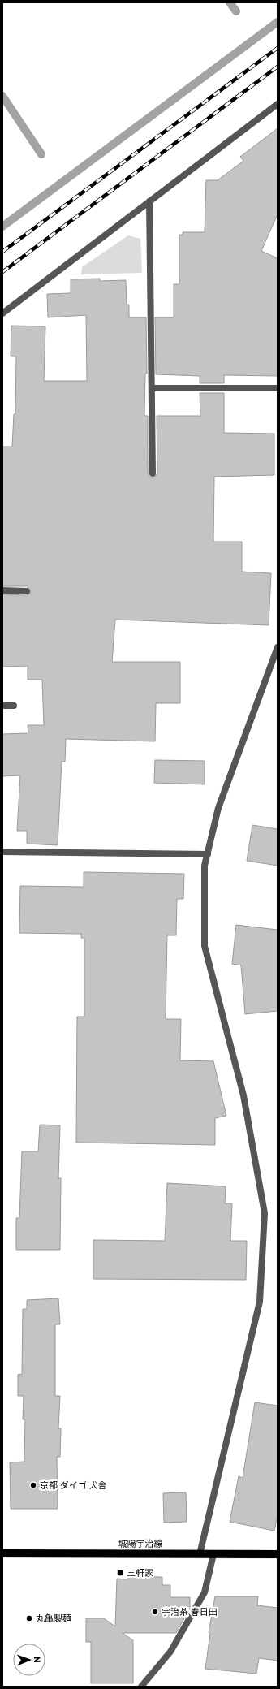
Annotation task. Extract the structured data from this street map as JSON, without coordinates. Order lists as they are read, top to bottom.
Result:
{
  "streets": {
    "main road": ["城陽宇治線"]
  },
  "places": {
    "other": ["京都 ダイゴ 犬舎", "宇治茶 春日田", "丸亀製麺"],
    "transit": ["三軒家"]
  },
  "north": "right"
}
